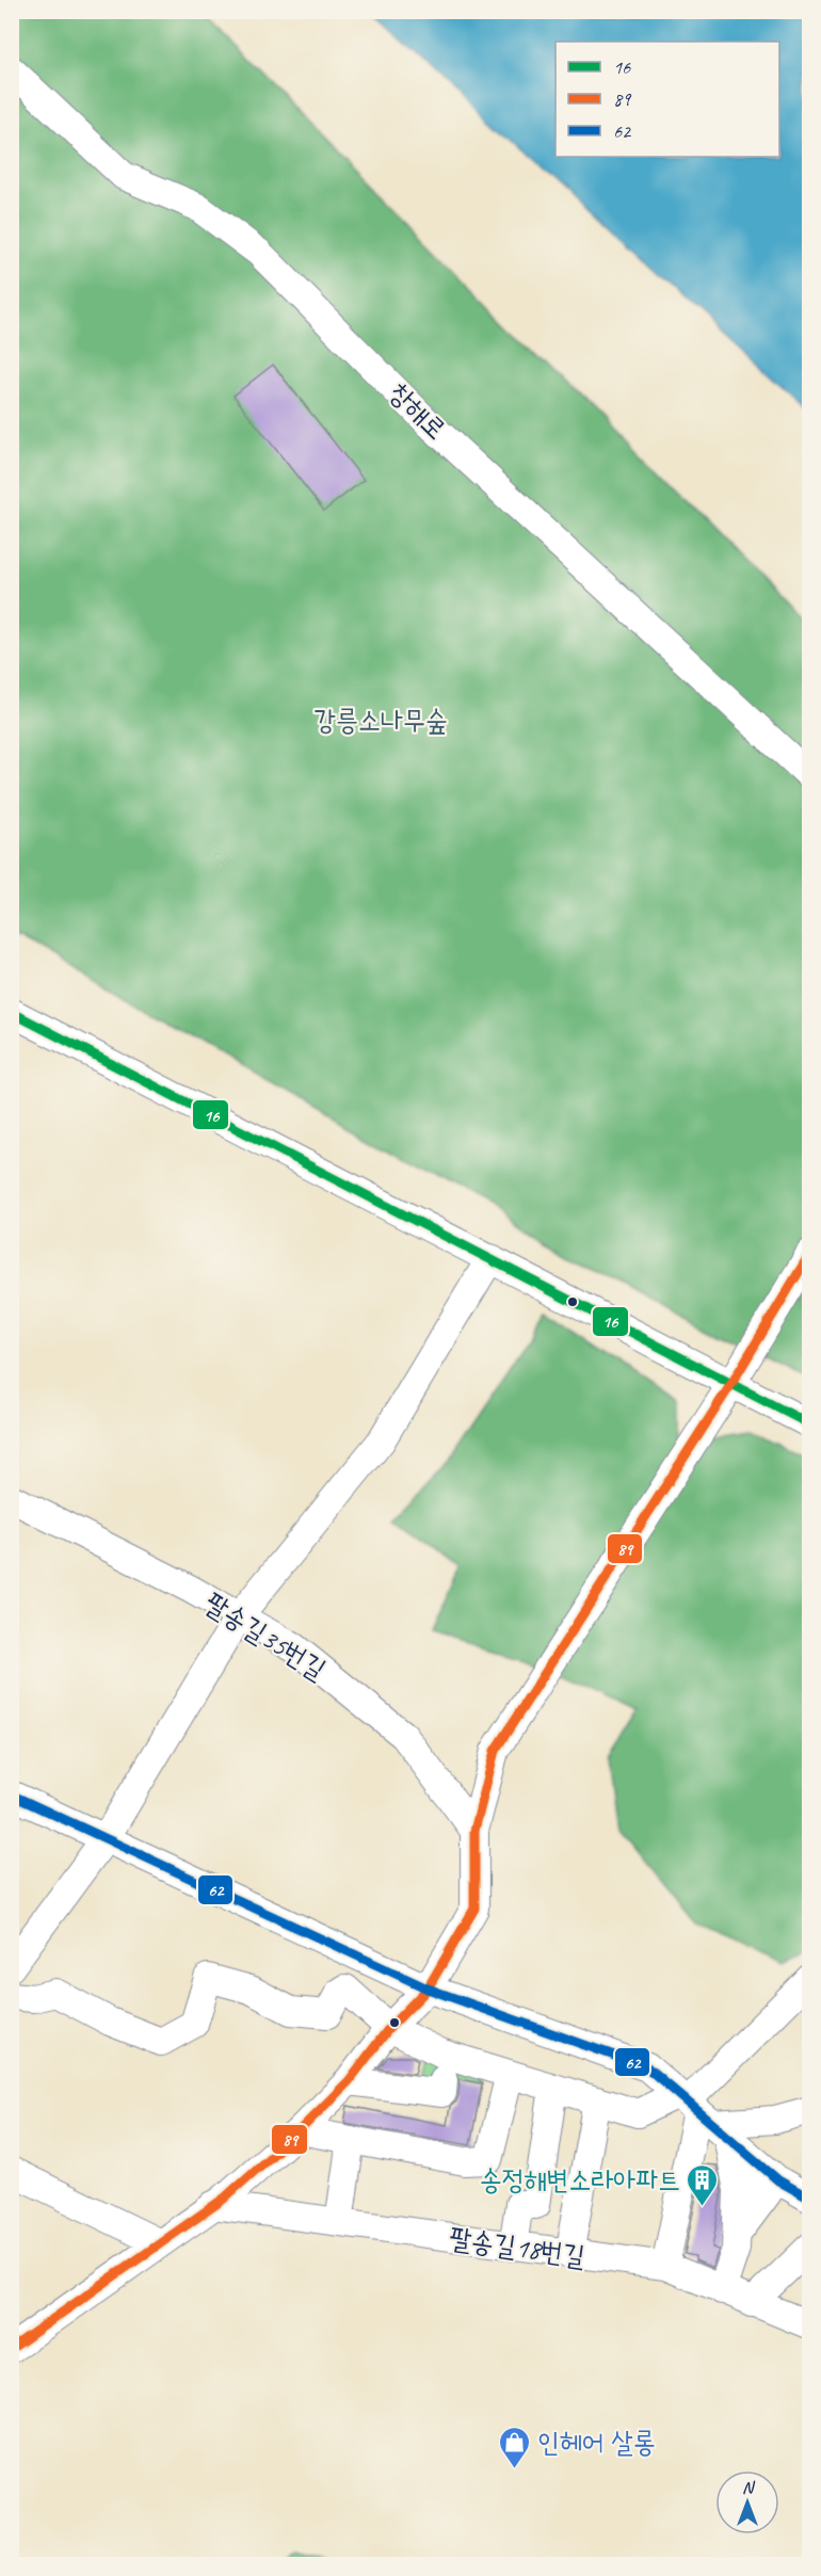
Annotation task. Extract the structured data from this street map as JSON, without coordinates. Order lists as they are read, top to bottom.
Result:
{
  "streets": {
    "street": ["창해로", "팔송길35번길", "팔송길18번길"]
  },
  "parks": ["강릉소나무숲"],
  "places": {
    "building": ["송정해변소라아파트"],
    "shop": ["인헤어 살롱"]
  },
  "lines": ["transit line 16", "transit line 89", "transit line 62"],
  "legend": ["16", "89", "62"],
  "north": "top"
}
